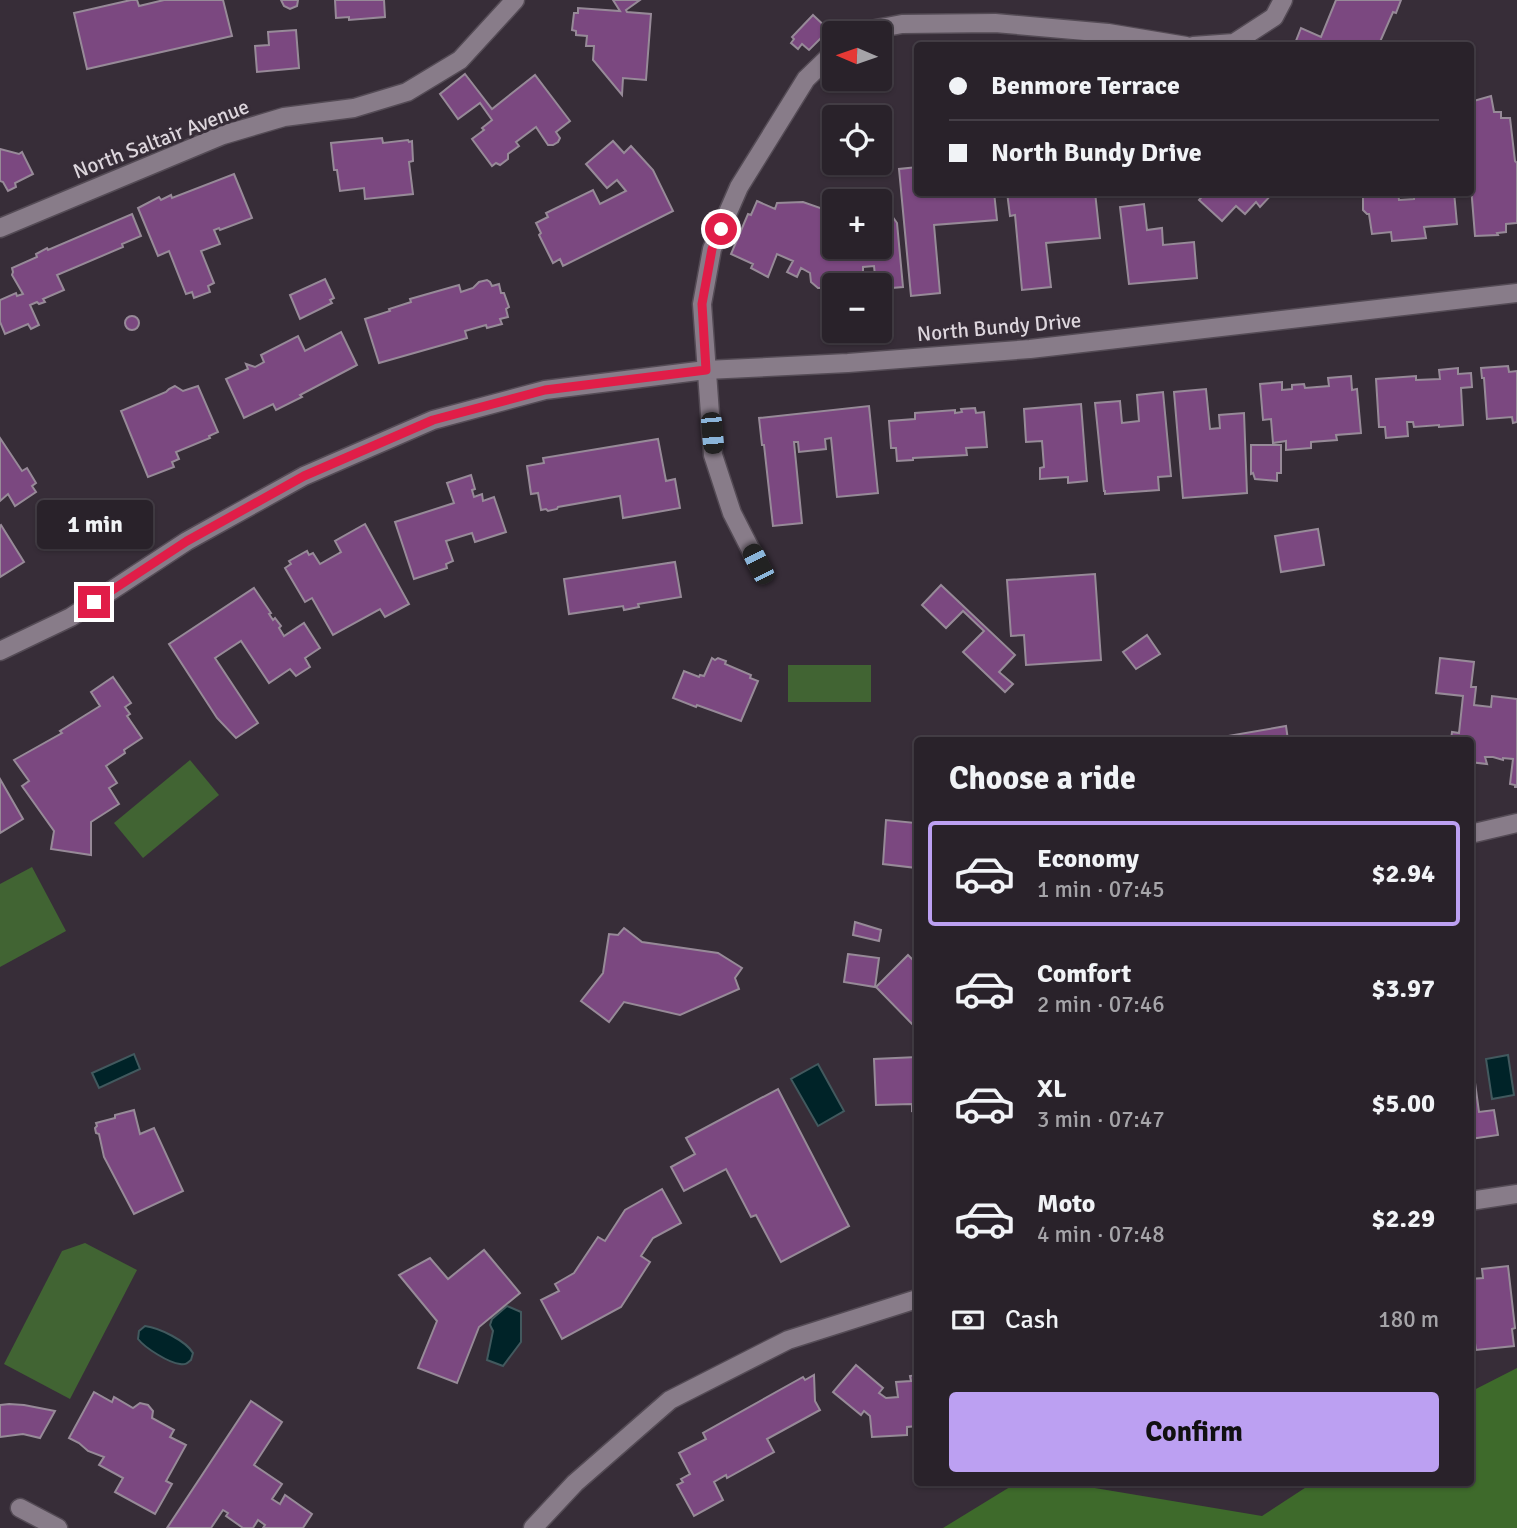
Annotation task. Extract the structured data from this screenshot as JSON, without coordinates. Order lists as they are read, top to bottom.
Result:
{
  "streets": {
    "street": ["North Saltair Avenue", "North Bundy Drive"]
  },
  "north": "left",
  "page": {
    "map_buttons": ["+", "−"],
    "banner": ["Benmore Terrace", "North Bundy Drive"],
    "bubble": "1 min",
    "heading": "Choose a ride",
    "list": [
      {
        "name": "Economy",
        "note": "1 min · 07:45",
        "value": "$2.94"
      },
      {
        "name": "Comfort",
        "note": "2 min · 07:46",
        "value": "$3.97"
      },
      {
        "name": "XL",
        "note": "3 min · 07:47",
        "value": "$5.00"
      },
      {
        "name": "Moto",
        "note": "4 min · 07:48",
        "value": "$2.29"
      }
    ],
    "pay": ["Cash", "180 m"],
    "buttons": "Confirm"
  }
}
